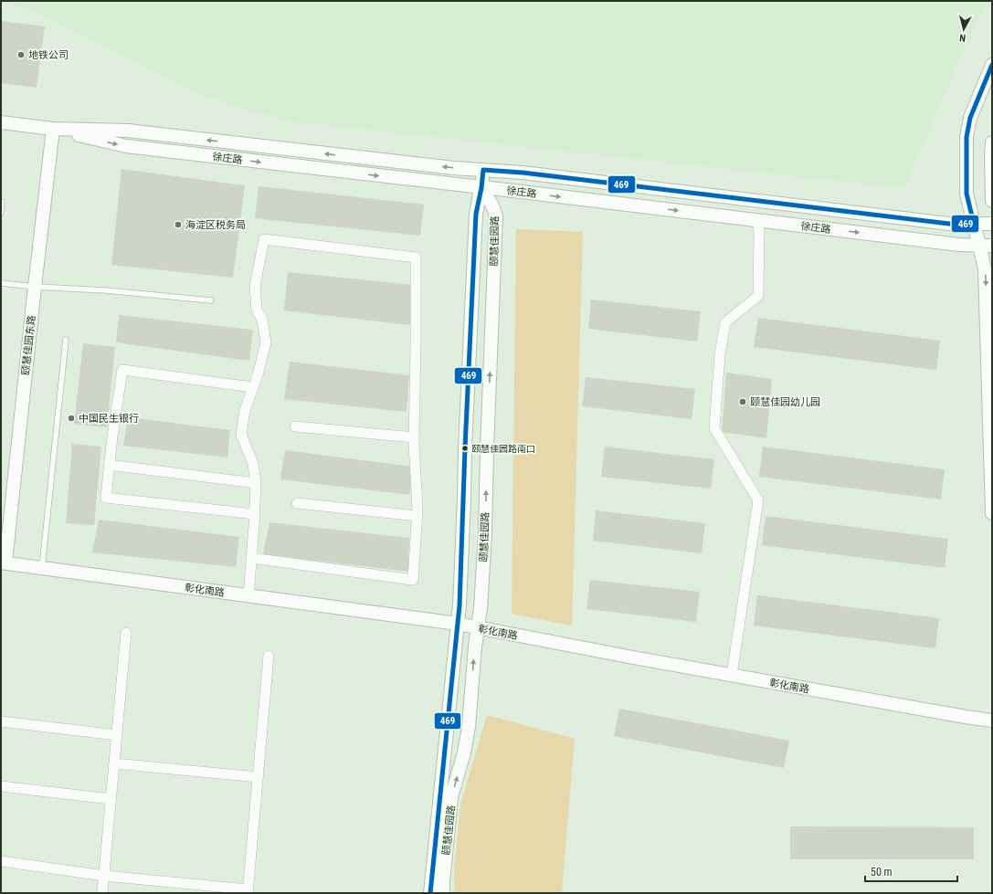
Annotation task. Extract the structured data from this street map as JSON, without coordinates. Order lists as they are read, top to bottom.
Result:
{
  "streets": {
    "street": [
      "徐庄路",
      "颐慧佳园路",
      "颐慧佳园东路",
      "彰化南路"
    ]
  },
  "crossings": [
    ["徐庄路", "颐慧佳园路"],
    ["徐庄路", "颐慧佳园东路"],
    ["颐慧佳园路", "彰化南路"],
    ["颐慧佳园东路", "彰化南路"]
  ],
  "places": [
    "地铁公司",
    "海淀区税务局",
    "颐慧佳园幼儿园",
    "中国民生银行",
    "颐慧佳园路南口"
  ],
  "lines": ["transit line 469"],
  "scale_bar": "50 m",
  "north": "bottom"
}
